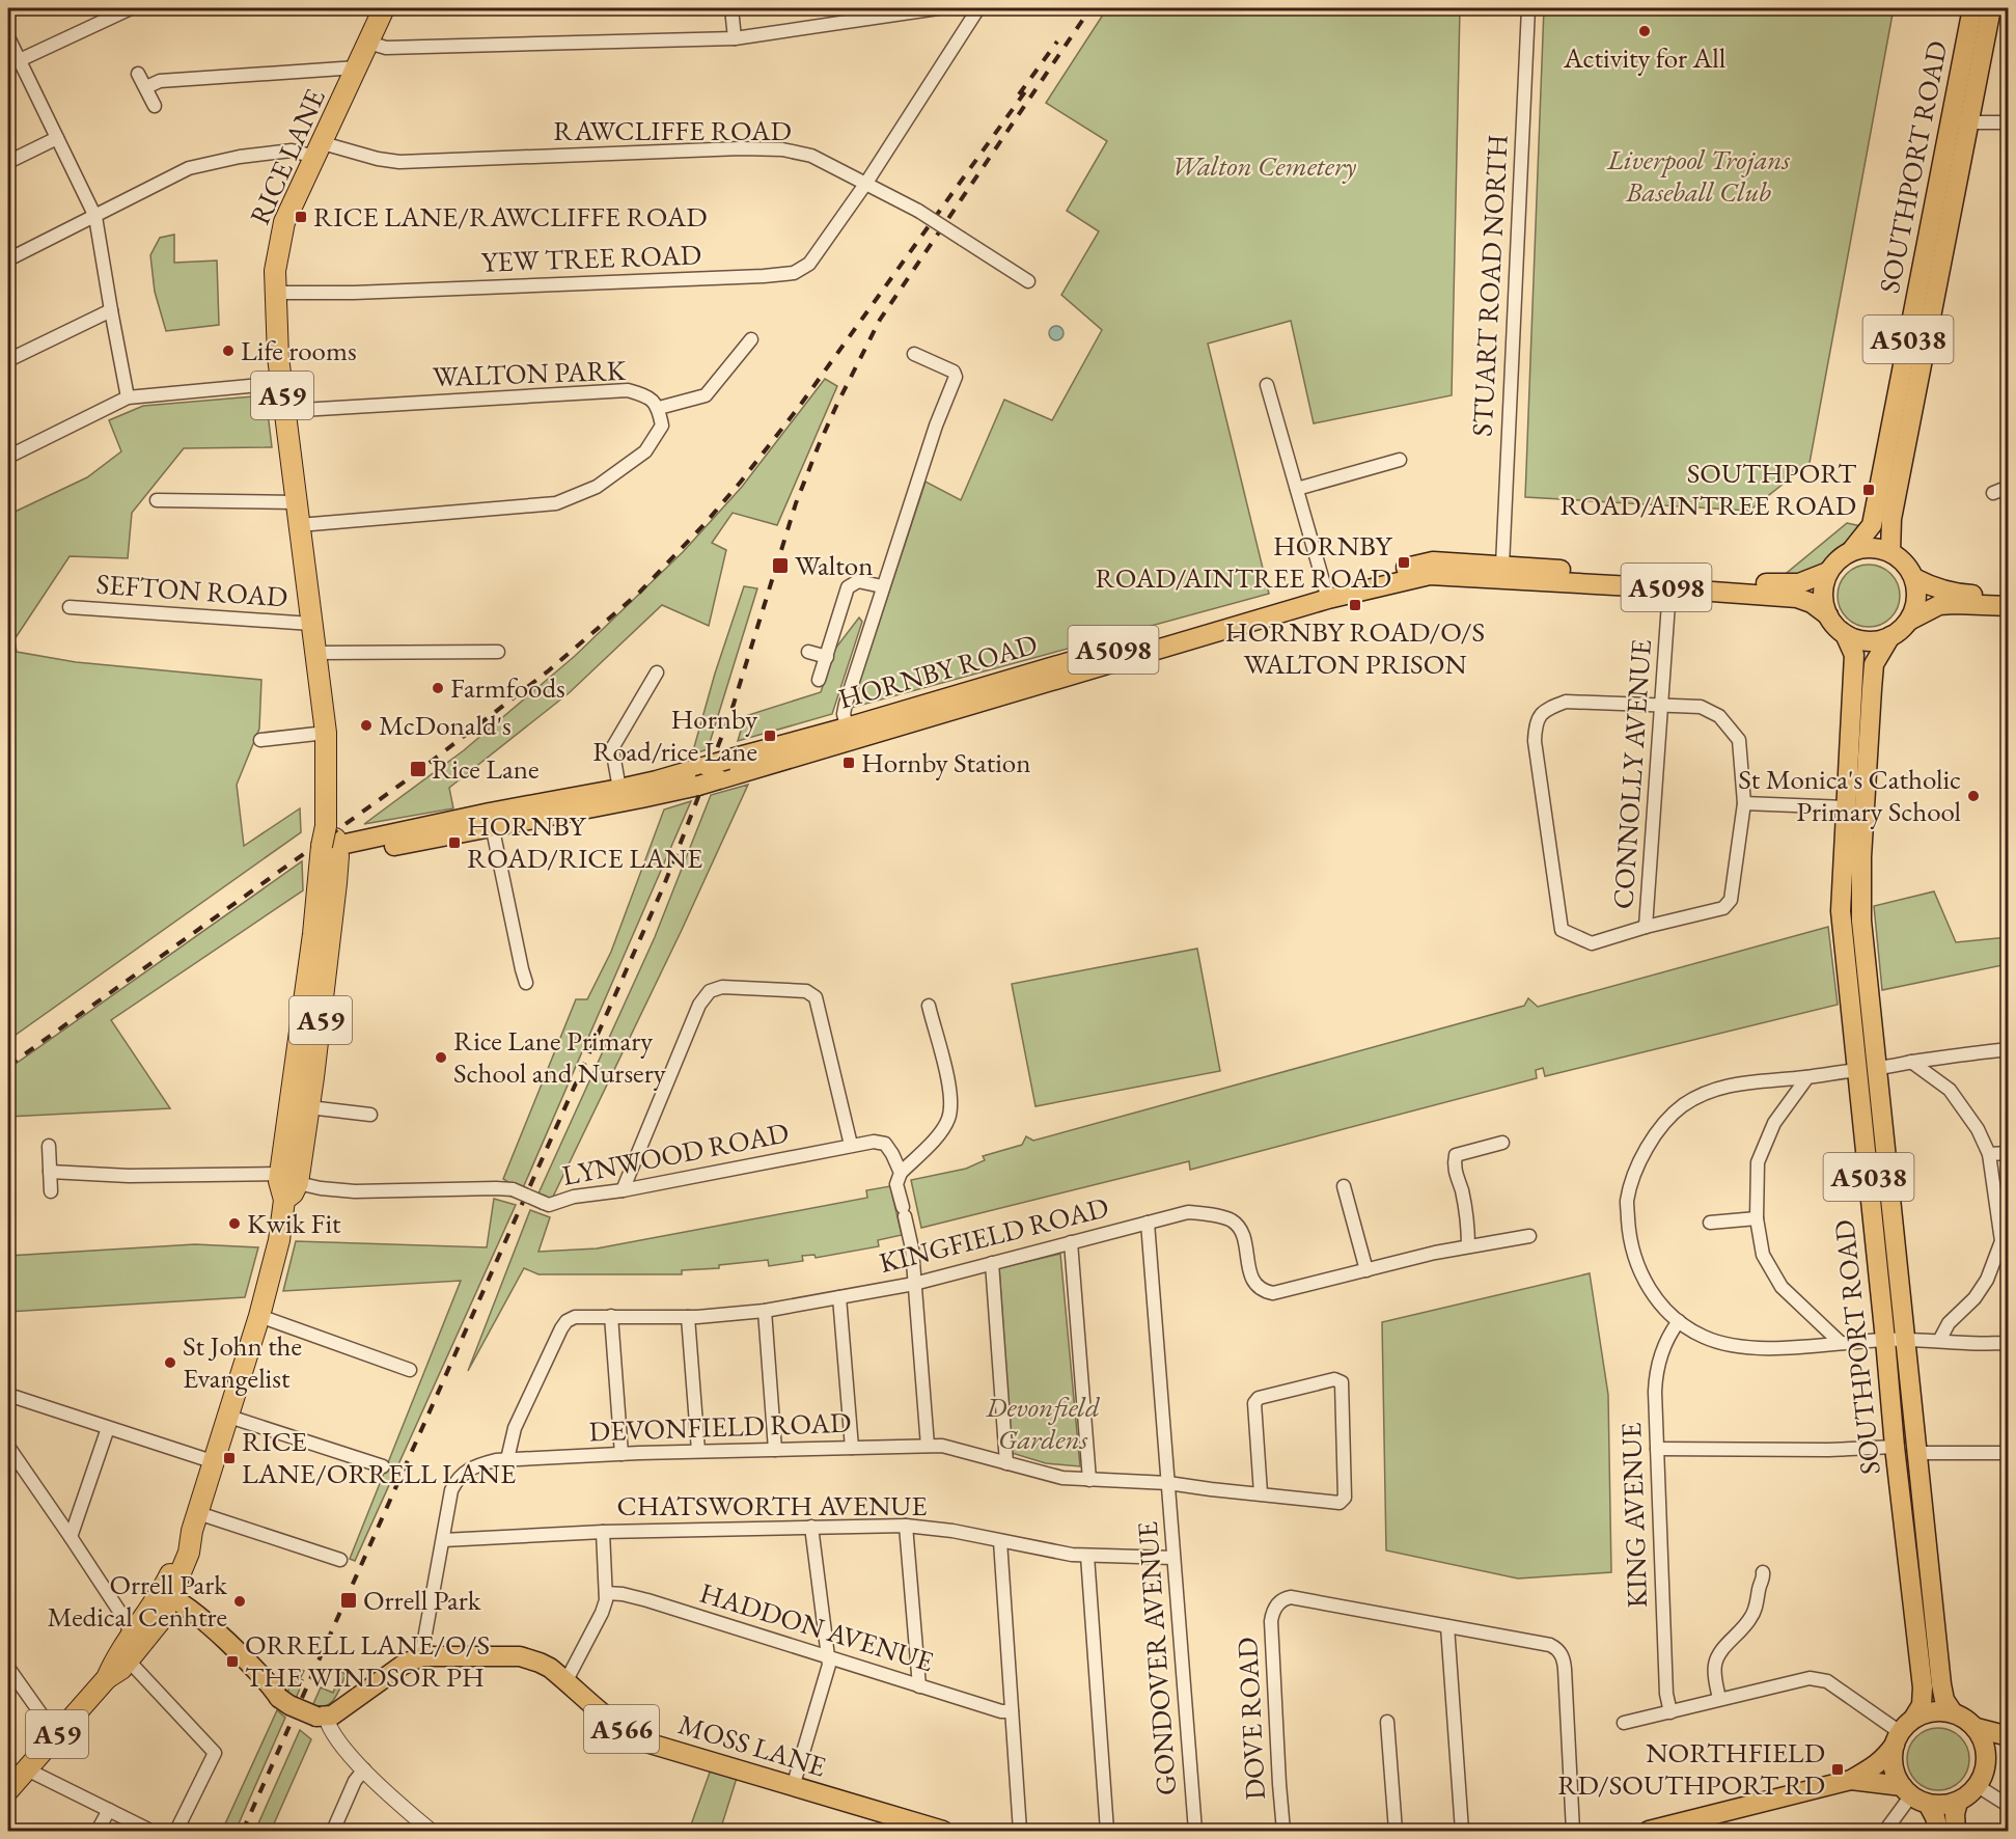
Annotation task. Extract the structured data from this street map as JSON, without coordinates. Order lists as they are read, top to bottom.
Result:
{
  "streets": {
    "highway": ["RICE LANE", "A59"],
    "main road": [
      "SOUTHPORT ROAD",
      "A5038",
      "A5098",
      "HORNBY ROAD",
      "A566",
      "MOSS LANE"
    ],
    "street": [
      "RAWCLIFFE ROAD",
      "YEW TREE ROAD",
      "STUART ROAD NORTH",
      "WALTON PARK",
      "SEFTON ROAD",
      "CONNOLLY AVENUE",
      "LYNWOOD ROAD",
      "KINGFIELD ROAD",
      "DEVONFIELD ROAD",
      "CHATSWORTH AVENUE",
      "KING AVENUE",
      "HADDON AVENUE",
      "GONDOVER AVENUE",
      "DOVE ROAD"
    ]
  },
  "crossings": [
    ["RAWCLIFFE ROAD", "RICE LANE"],
    ["RAWCLIFFE ROAD", "YEW TREE ROAD"],
    ["RICE LANE", "YEW TREE ROAD"],
    ["RICE LANE", "WALTON PARK"],
    ["RICE LANE", "A59"],
    ["RICE LANE", "SEFTON ROAD"],
    ["RICE LANE", "HORNBY ROAD"],
    ["RICE LANE", "LYNWOOD ROAD"],
    ["SOUTHPORT ROAD", "A5038"],
    ["SOUTHPORT ROAD", "A5098"],
    ["SOUTHPORT ROAD", "HORNBY ROAD"],
    ["STUART ROAD NORTH", "HORNBY ROAD"],
    ["A5038", "A5098"],
    ["A5038", "HORNBY ROAD"],
    ["A5098", "HORNBY ROAD"],
    ["A5098", "CONNOLLY AVENUE"],
    ["HORNBY ROAD", "CONNOLLY AVENUE"],
    ["LYNWOOD ROAD", "KINGFIELD ROAD"],
    ["LYNWOOD ROAD", "DEVONFIELD ROAD"],
    ["KINGFIELD ROAD", "DEVONFIELD ROAD"],
    ["KINGFIELD ROAD", "GONDOVER AVENUE"],
    ["DEVONFIELD ROAD", "CHATSWORTH AVENUE"],
    ["DEVONFIELD ROAD", "GONDOVER AVENUE"],
    ["DEVONFIELD ROAD", "MOSS LANE"],
    ["CHATSWORTH AVENUE", "GONDOVER AVENUE"]
  ],
  "parks": ["Liverpool Trojans Baseball Club", "Walton Cemetery", "Devonfield Gardens"],
  "places": {
    "other": [
      "Activity for All",
      "Life rooms",
      "Farmfoods",
      "McDonald's",
      "St Monica's Catholic Primary School",
      "Rice Lane Primary School and Nursery",
      "Kwik Fit",
      "St John the Evangelist",
      "Orrell Park Medical Cenhtre"
    ],
    "transit": [
      "RICE LANE/RAWCLIFFE ROAD",
      "SOUTHPORT ROAD/AINTREE ROAD",
      "HORNBY ROAD/AINTREE ROAD",
      "Walton",
      "HORNBY ROAD/O/S WALTON PRISON",
      "Hornby Road/rice Lane",
      "Hornby Station",
      "Rice Lane",
      "HORNBY ROAD/RICE LANE",
      "RICE LANE/ORRELL LANE",
      "Orrell Park",
      "ORRELL LANE/O/S THE WINDSOR PH",
      "NORTHFIELD RD/SOUTHPORT RD"
    ]
  }
}
